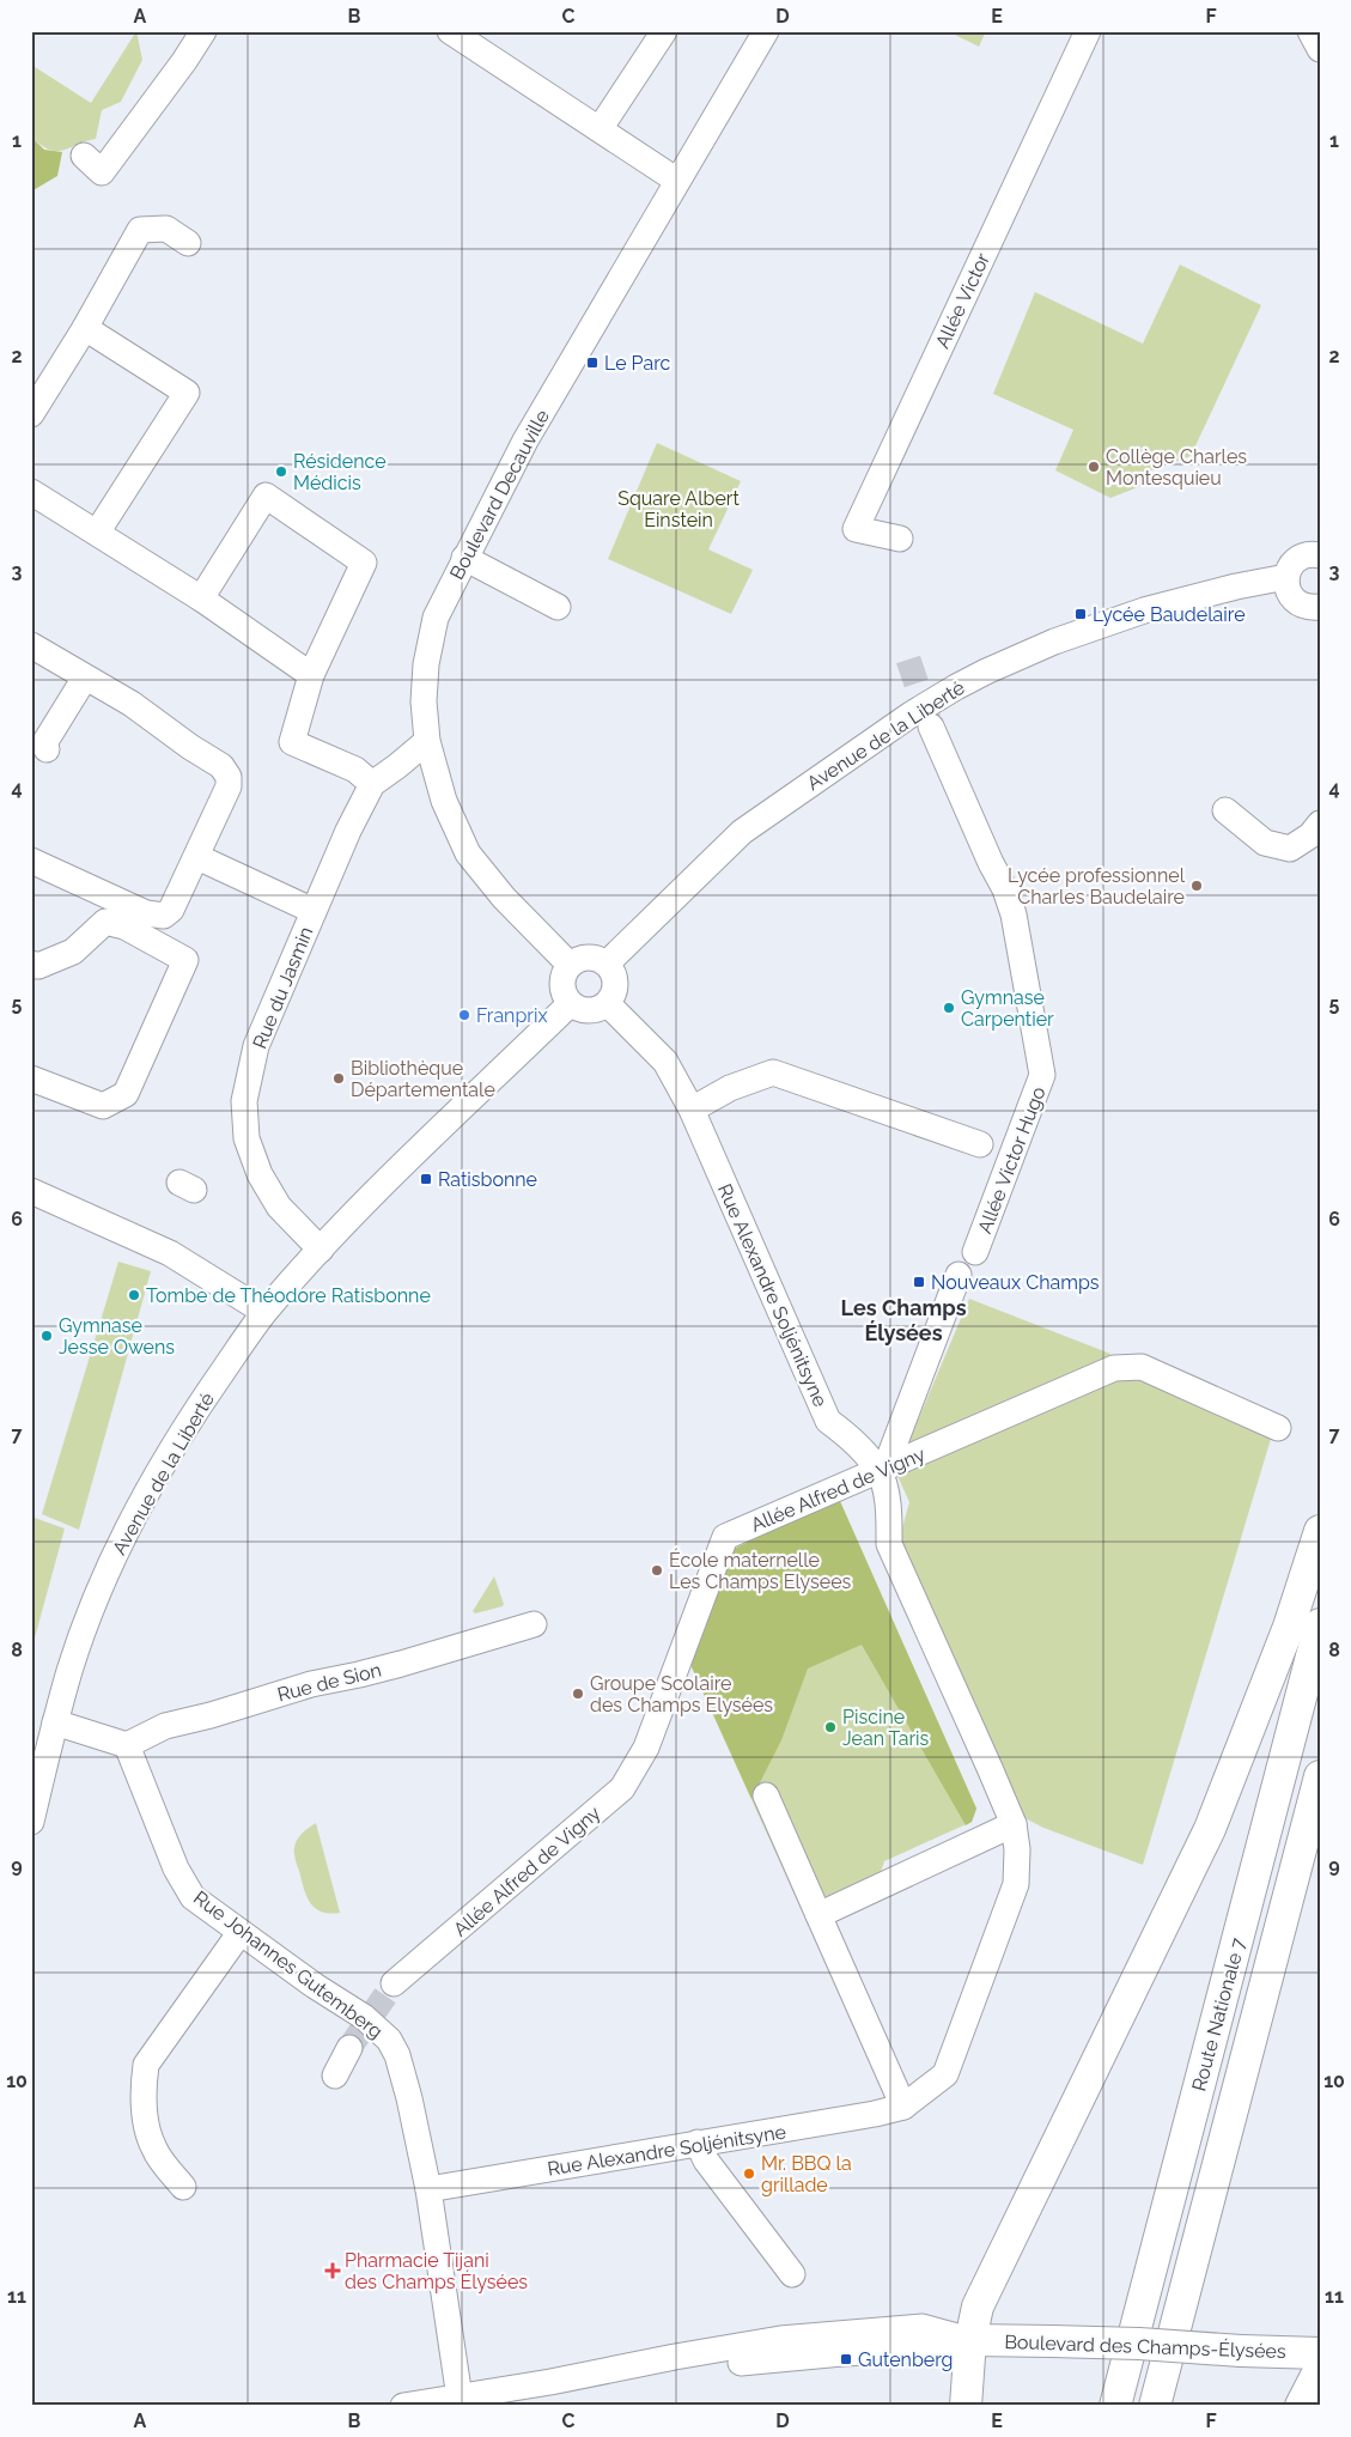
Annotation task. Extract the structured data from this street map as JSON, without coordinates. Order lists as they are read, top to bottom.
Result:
{
  "streets": {
    "main road": ["Route Nationale 7", "Boulevard des Champs-Élysées"],
    "street": [
      "Allée Victor",
      "Boulevard Decauville",
      "Avenue de la Liberté",
      "Rue du Jasmin",
      "Allée Victor Hugo",
      "Rue Alexandre Soljénitsyne",
      "Allée Alfred de Vigny",
      "Rue de Sion",
      "Rue Johannes Gutemberg"
    ]
  },
  "crossings": [
    ["Boulevard Decauville", "Avenue de la Liberté"],
    ["Boulevard Decauville", "Rue du Jasmin"],
    ["Boulevard Decauville", "Rue Alexandre Soljénitsyne"],
    ["Avenue de la Liberté", "Rue du Jasmin"],
    ["Avenue de la Liberté", "Rue Alexandre Soljénitsyne"],
    ["Rue Alexandre Soljénitsyne", "Allée Alfred de Vigny"],
    ["Rue Alexandre Soljénitsyne", "Rue Johannes Gutemberg"],
    ["Rue de Sion", "Rue Johannes Gutemberg"],
    ["Rue Johannes Gutemberg", "Boulevard des Champs-Élysées"]
  ],
  "districts": ["Les Champs Élysées"],
  "parks": ["Square Albert Einstein"],
  "places": {
    "transit": [
      "Le Parc",
      "Lycée Baudelaire",
      "Ratisbonne",
      "Nouveaux Champs",
      "Gutenberg"
    ],
    "other": [
      "Collège Charles Montesquieu",
      "Résidence Médicis",
      "Lycée professionnel Charles Baudelaire",
      "Gymnase Carpentier",
      "Franprix",
      "Bibliothèque Départementale",
      "Tombe de Théodore Ratisbonne",
      "Gymnase Jesse Owens",
      "École maternelle Les Champs Elysees",
      "Groupe Scolaire des Champs Elysées",
      "Piscine Jean Taris",
      "Mr. BBQ la grillade"
    ],
    "health": ["Pharmacie Tijani des Champs Élysées"]
  },
  "grid": {
    "columns": [
      "A",
      "B",
      "C",
      "D",
      "E",
      "F"
    ],
    "rows": [
      "1",
      "2",
      "3",
      "4",
      "5",
      "6",
      "7",
      "8",
      "9",
      "10",
      "11"
    ]
  }
}
